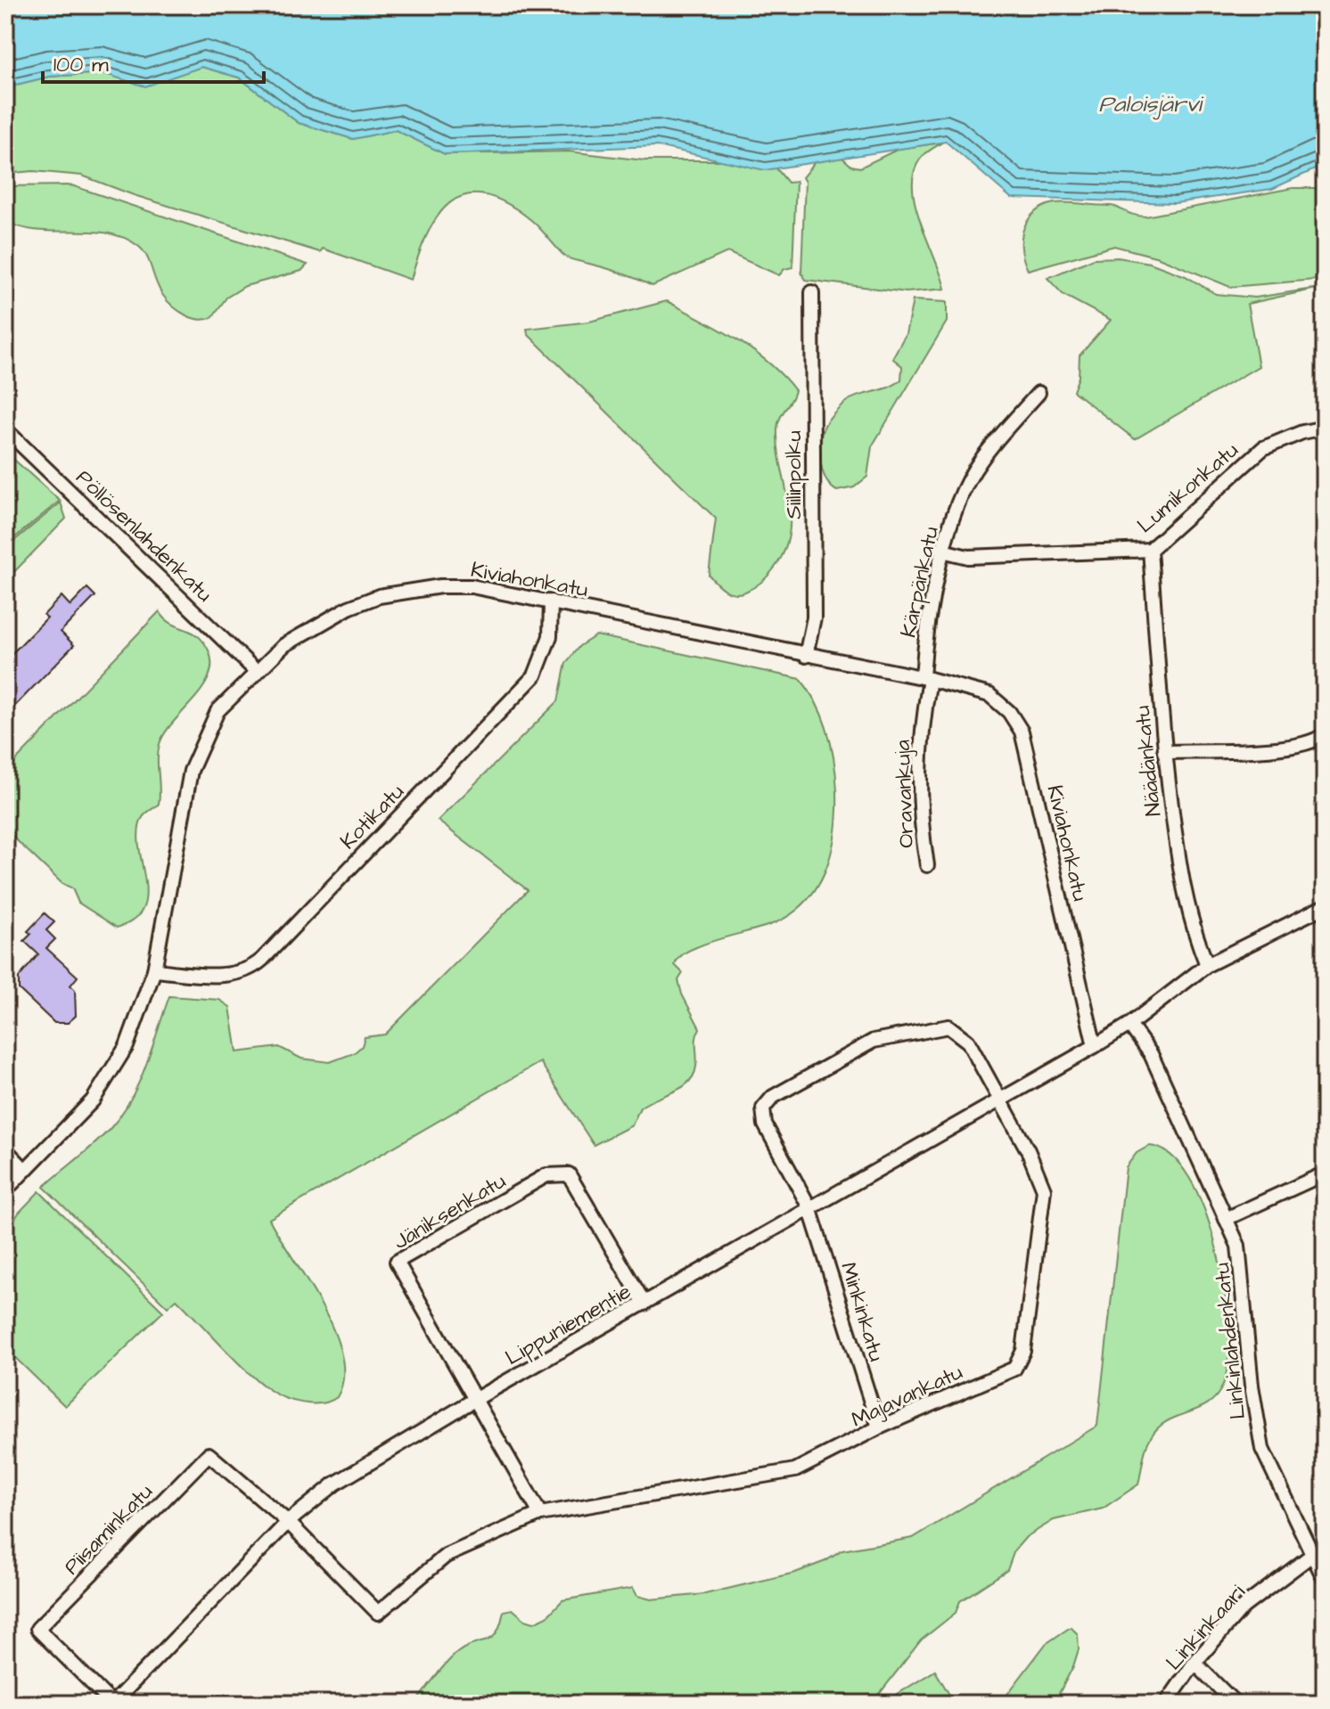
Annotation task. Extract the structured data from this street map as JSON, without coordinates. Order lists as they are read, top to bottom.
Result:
{
  "streets": {
    "street": [
      "Siilinpolku",
      "Lumikonkatu",
      "Pöllösenlahdenkatu",
      "Kiviahonkatu",
      "Kärpänkatu",
      "Näädänkatu",
      "Oravankuja",
      "Kotikatu",
      "Jäniksenkatu",
      "Minkinkatu",
      "Lippuniementie",
      "Linkinlahdenkatu",
      "Majavankatu",
      "Piisaminkatu",
      "Linkinkaari"
    ]
  },
  "crossings": [
    ["Siilinpolku", "Kiviahonkatu"],
    ["Lumikonkatu", "Kärpänkatu"],
    ["Lumikonkatu", "Näädänkatu"],
    ["Pöllösenlahdenkatu", "Kiviahonkatu"],
    ["Kiviahonkatu", "Kärpänkatu"],
    ["Kiviahonkatu", "Oravankuja"],
    ["Kiviahonkatu", "Kotikatu"],
    ["Kiviahonkatu", "Lippuniementie"],
    ["Kärpänkatu", "Oravankuja"],
    ["Näädänkatu", "Lippuniementie"],
    ["Jäniksenkatu", "Lippuniementie"],
    ["Jäniksenkatu", "Majavankatu"],
    ["Minkinkatu", "Lippuniementie"],
    ["Minkinkatu", "Majavankatu"],
    ["Lippuniementie", "Linkinlahdenkatu"],
    ["Lippuniementie", "Majavankatu"],
    ["Lippuniementie", "Piisaminkatu"],
    ["Linkinlahdenkatu", "Linkinkaari"],
    ["Majavankatu", "Piisaminkatu"]
  ],
  "water": ["Paloisjärvi"],
  "scale_bar": "100 m"
}
